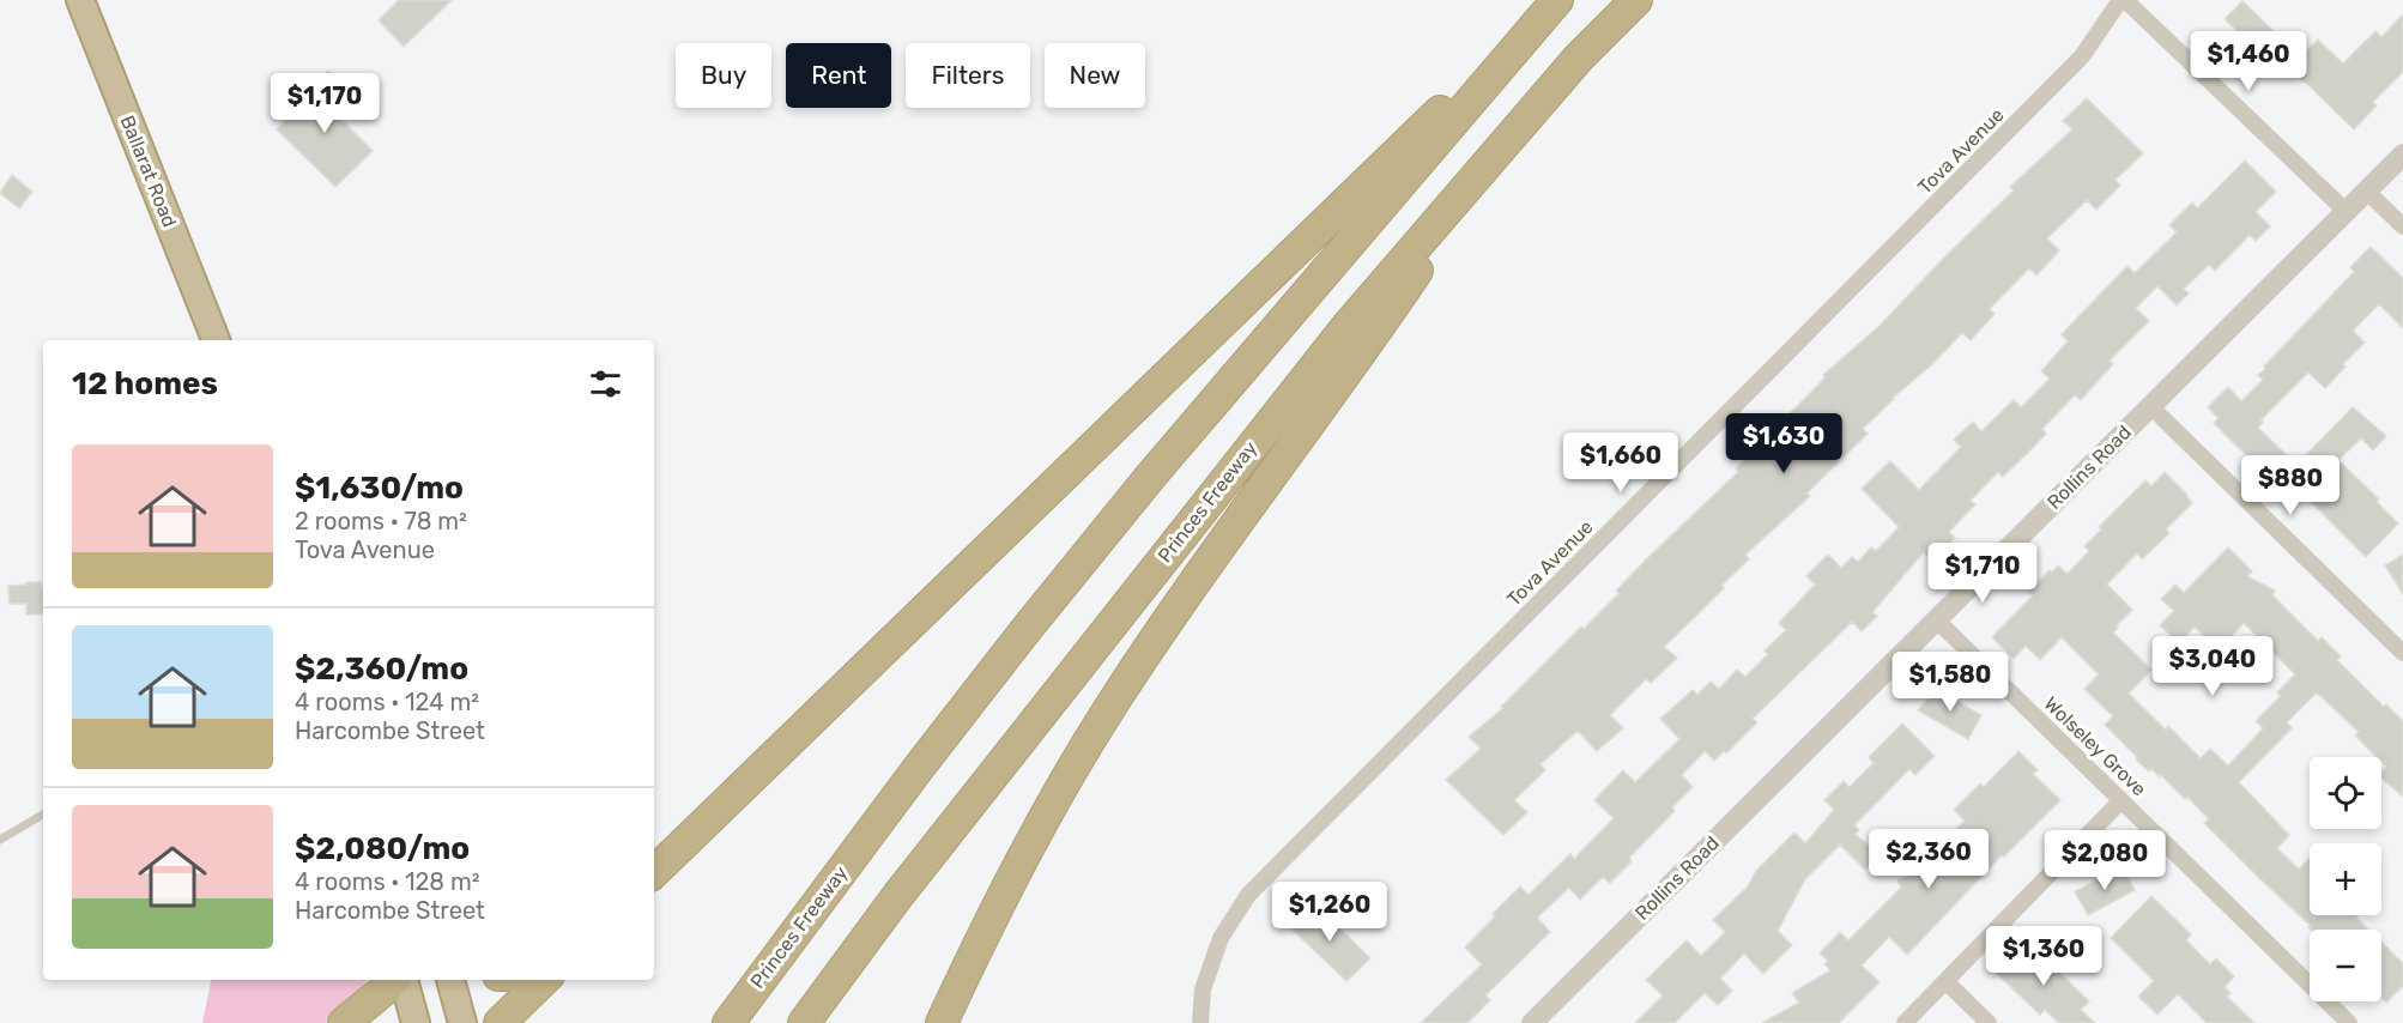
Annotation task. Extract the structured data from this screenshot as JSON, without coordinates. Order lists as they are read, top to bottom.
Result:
{
  "streets": {
    "highway": ["Ballarat Road", "Princes Freeway"],
    "street": ["Tova Avenue", "Rollins Road", "Wolseley Grove"]
  },
  "crossings": [
    ["Rollins Road", "Wolseley Grove"]
  ],
  "page": {
    "price": [
      "$1,460",
      "$1,170",
      "$1,630",
      "$1,660",
      "$880",
      "$1,710",
      "$3,040",
      "$1,580",
      "$2,360",
      "$2,080",
      "$1,260",
      "$1,360"
    ],
    "chip": [
      "Buy",
      "Rent",
      "Filters",
      "New"
    ],
    "heading": "12 homes",
    "list": [
      {
        "name": "$1,630/mo",
        "note": "2 rooms · 78 m² · Tova Avenue"
      },
      {
        "name": "$2,360/mo",
        "note": "4 rooms · 124 m² · Harcombe Street"
      },
      {
        "name": "$2,080/mo",
        "note": "4 rooms · 128 m² · Harcombe Street"
      }
    ],
    "map_buttons": ["+", "−"]
  }
}
